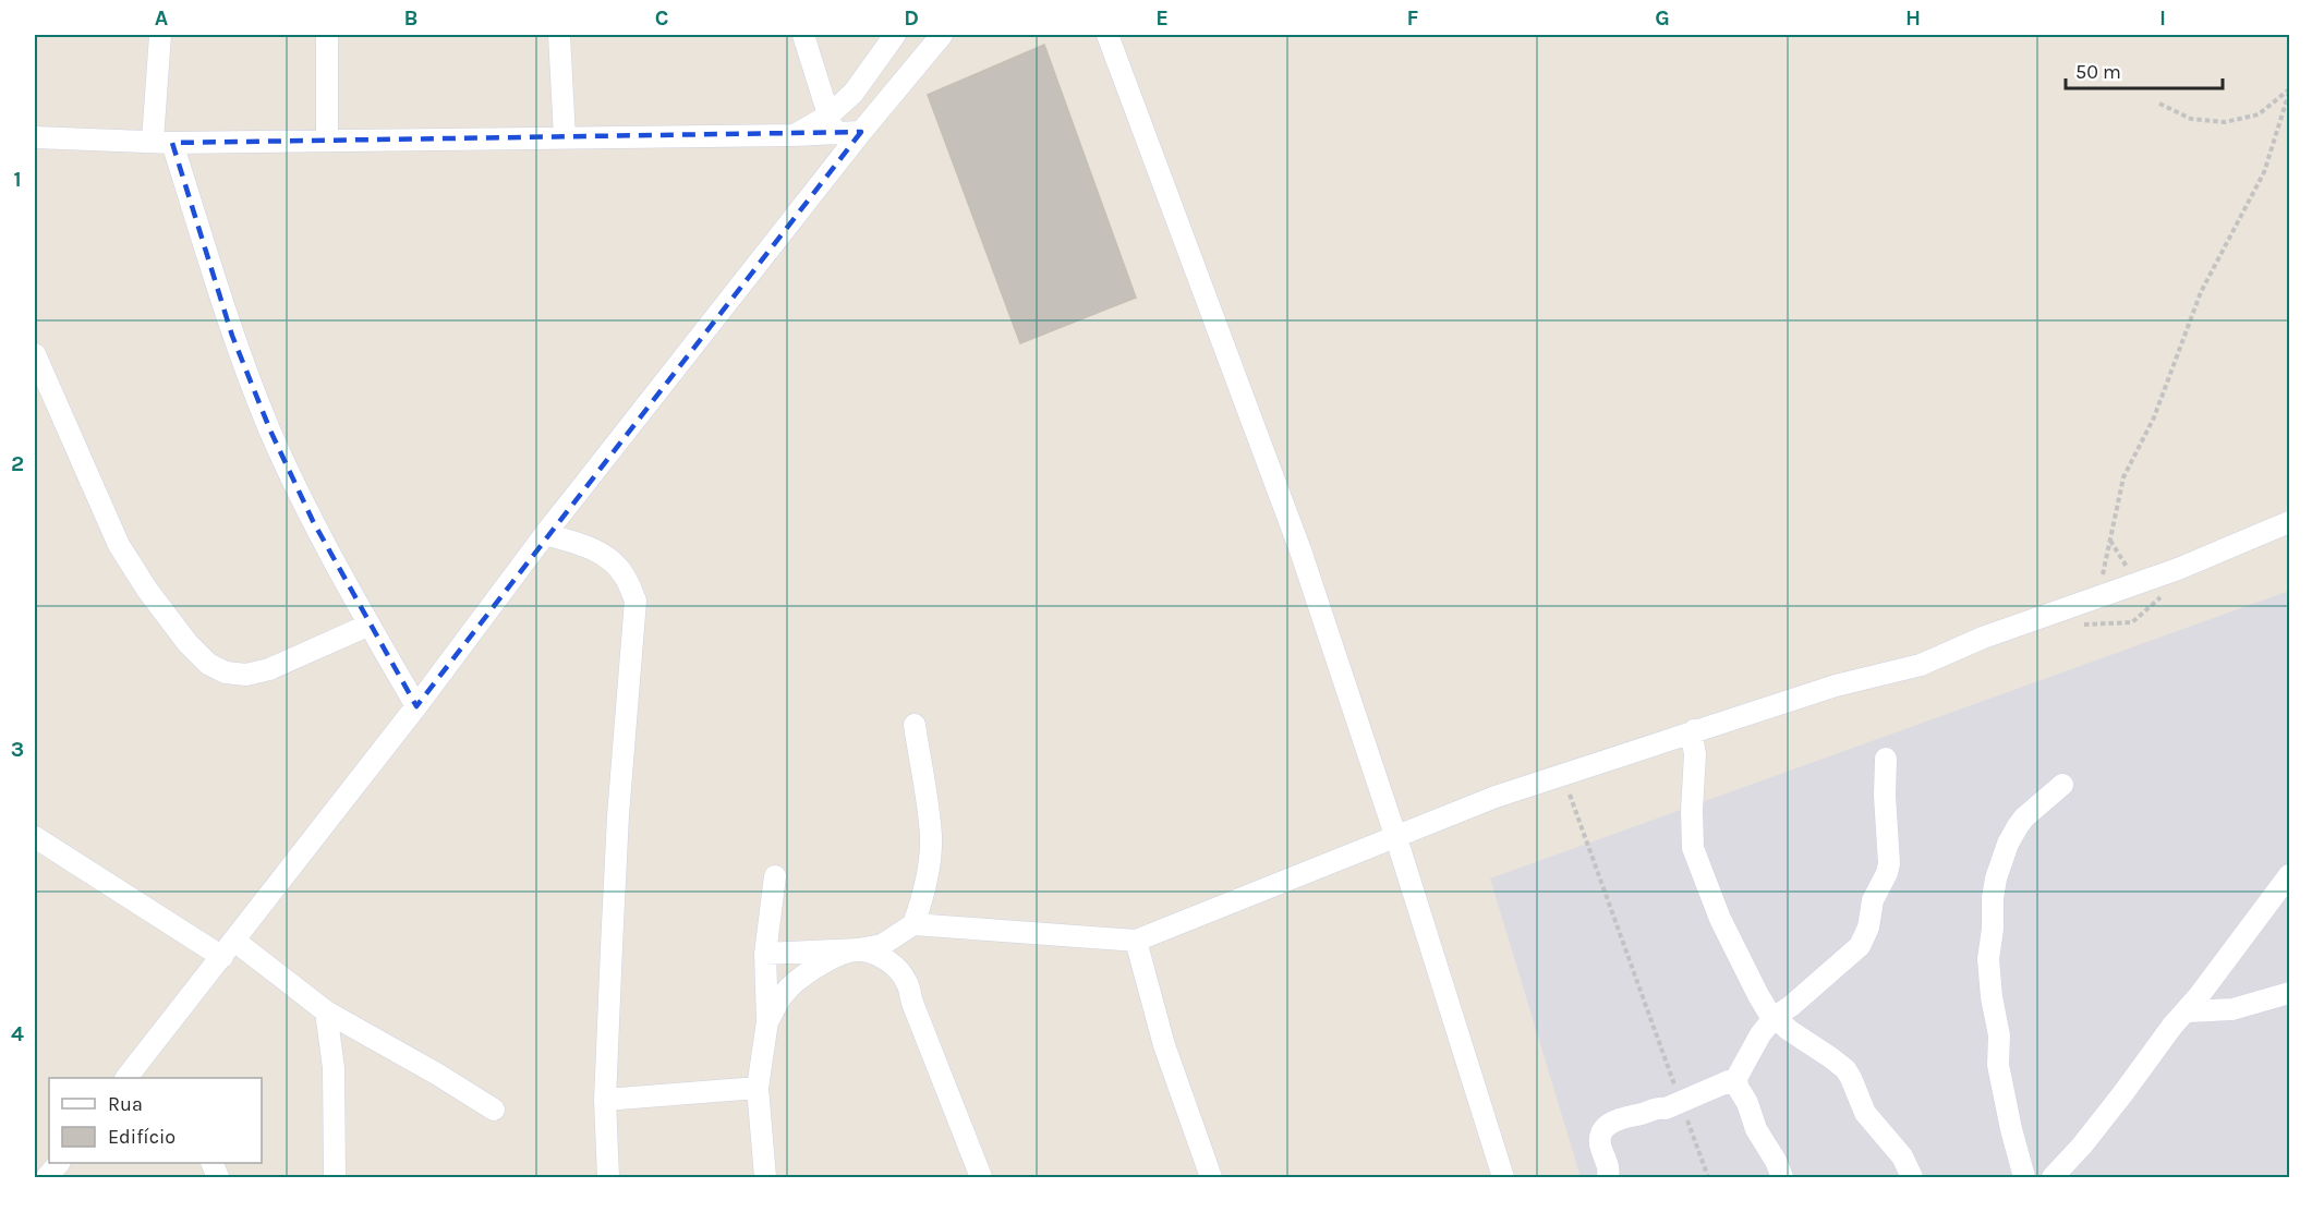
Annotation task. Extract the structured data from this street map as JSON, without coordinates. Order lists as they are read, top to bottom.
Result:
{
  "legend": ["Rua", "Edifício"],
  "scale_bar": "50 m",
  "grid": {
    "columns": [
      "A",
      "B",
      "C",
      "D",
      "E",
      "F",
      "G",
      "H",
      "I"
    ],
    "rows": [
      "1",
      "2",
      "3",
      "4"
    ]
  }
}
